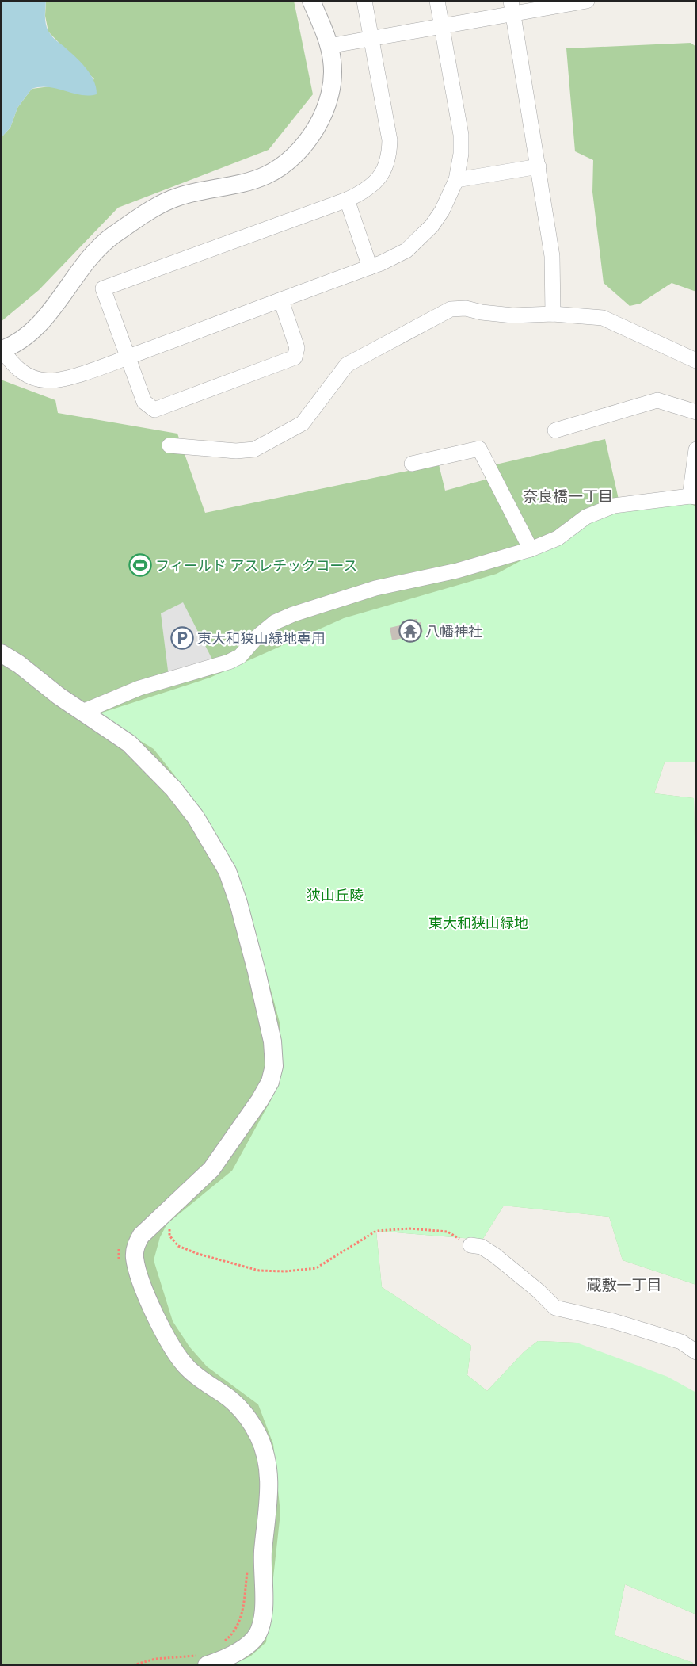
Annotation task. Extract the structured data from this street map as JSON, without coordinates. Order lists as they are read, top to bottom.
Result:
{
  "districts": ["奈良橋一丁目", "蔵敷一丁目"],
  "parks": ["狭山丘陵", "東大和狭山緑地"],
  "places": {
    "sports": ["フィールド アスレチックコース"],
    "temple": ["八幡神社"],
    "parking": ["東大和狭山緑地専用"]
  }
}
